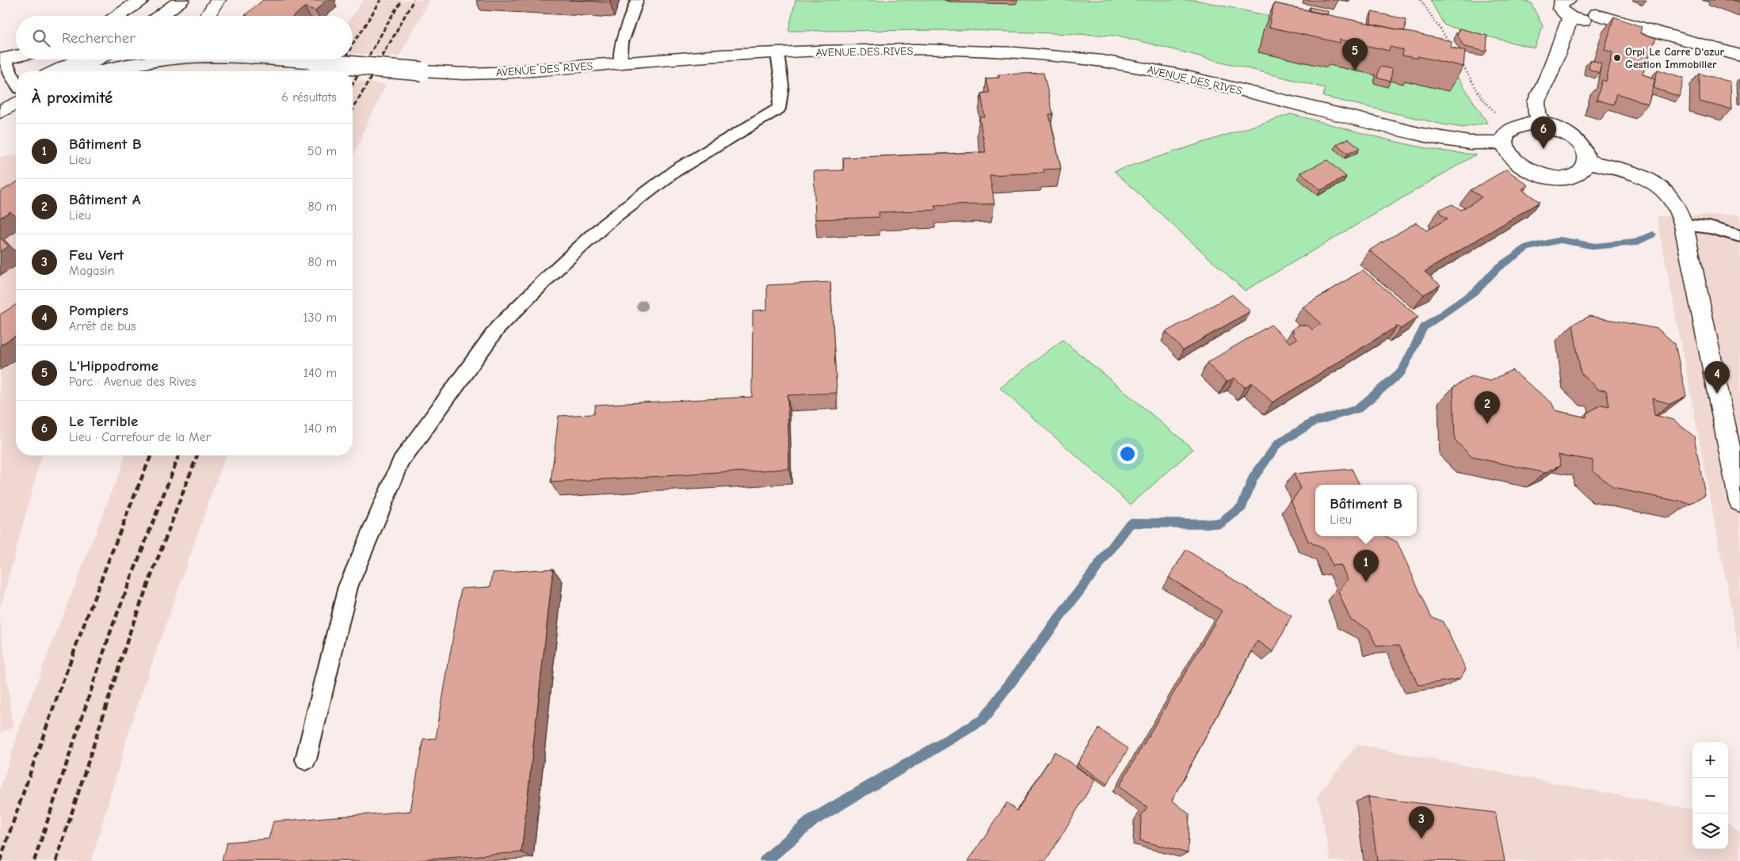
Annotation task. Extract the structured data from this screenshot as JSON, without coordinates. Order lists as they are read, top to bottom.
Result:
{
  "streets": {
    "main road": ["AVENUE DES RIVES"]
  },
  "places": ["Orpi Le Carre D'azur Gestion Immobilier"],
  "page": {
    "search": "Rechercher",
    "pins": [
      "5",
      "6",
      "4",
      "2",
      "1",
      "3"
    ],
    "heading": ["À proximité", "6 résultats"],
    "list": [
      {
        "mark": "1",
        "name": "Bâtiment B",
        "note": "Lieu",
        "value": "50 m"
      },
      {
        "mark": "2",
        "name": "Bâtiment A",
        "note": "Lieu",
        "value": "80 m"
      },
      {
        "mark": "3",
        "name": "Feu Vert",
        "note": "Magasin",
        "value": "80 m"
      },
      {
        "mark": "4",
        "name": "Pompiers",
        "note": "Arrêt de bus",
        "value": "130 m"
      },
      {
        "mark": "5",
        "name": "L'Hippodrome",
        "note": "Parc · Avenue des Rives",
        "value": "140 m"
      },
      {
        "mark": "6",
        "name": "Le Terrible",
        "note": "Lieu · Carrefour de la Mer",
        "value": "140 m"
      }
    ],
    "popup": ["Bâtiment B", "Lieu"],
    "map_buttons": ["+", "−"]
  }
}
